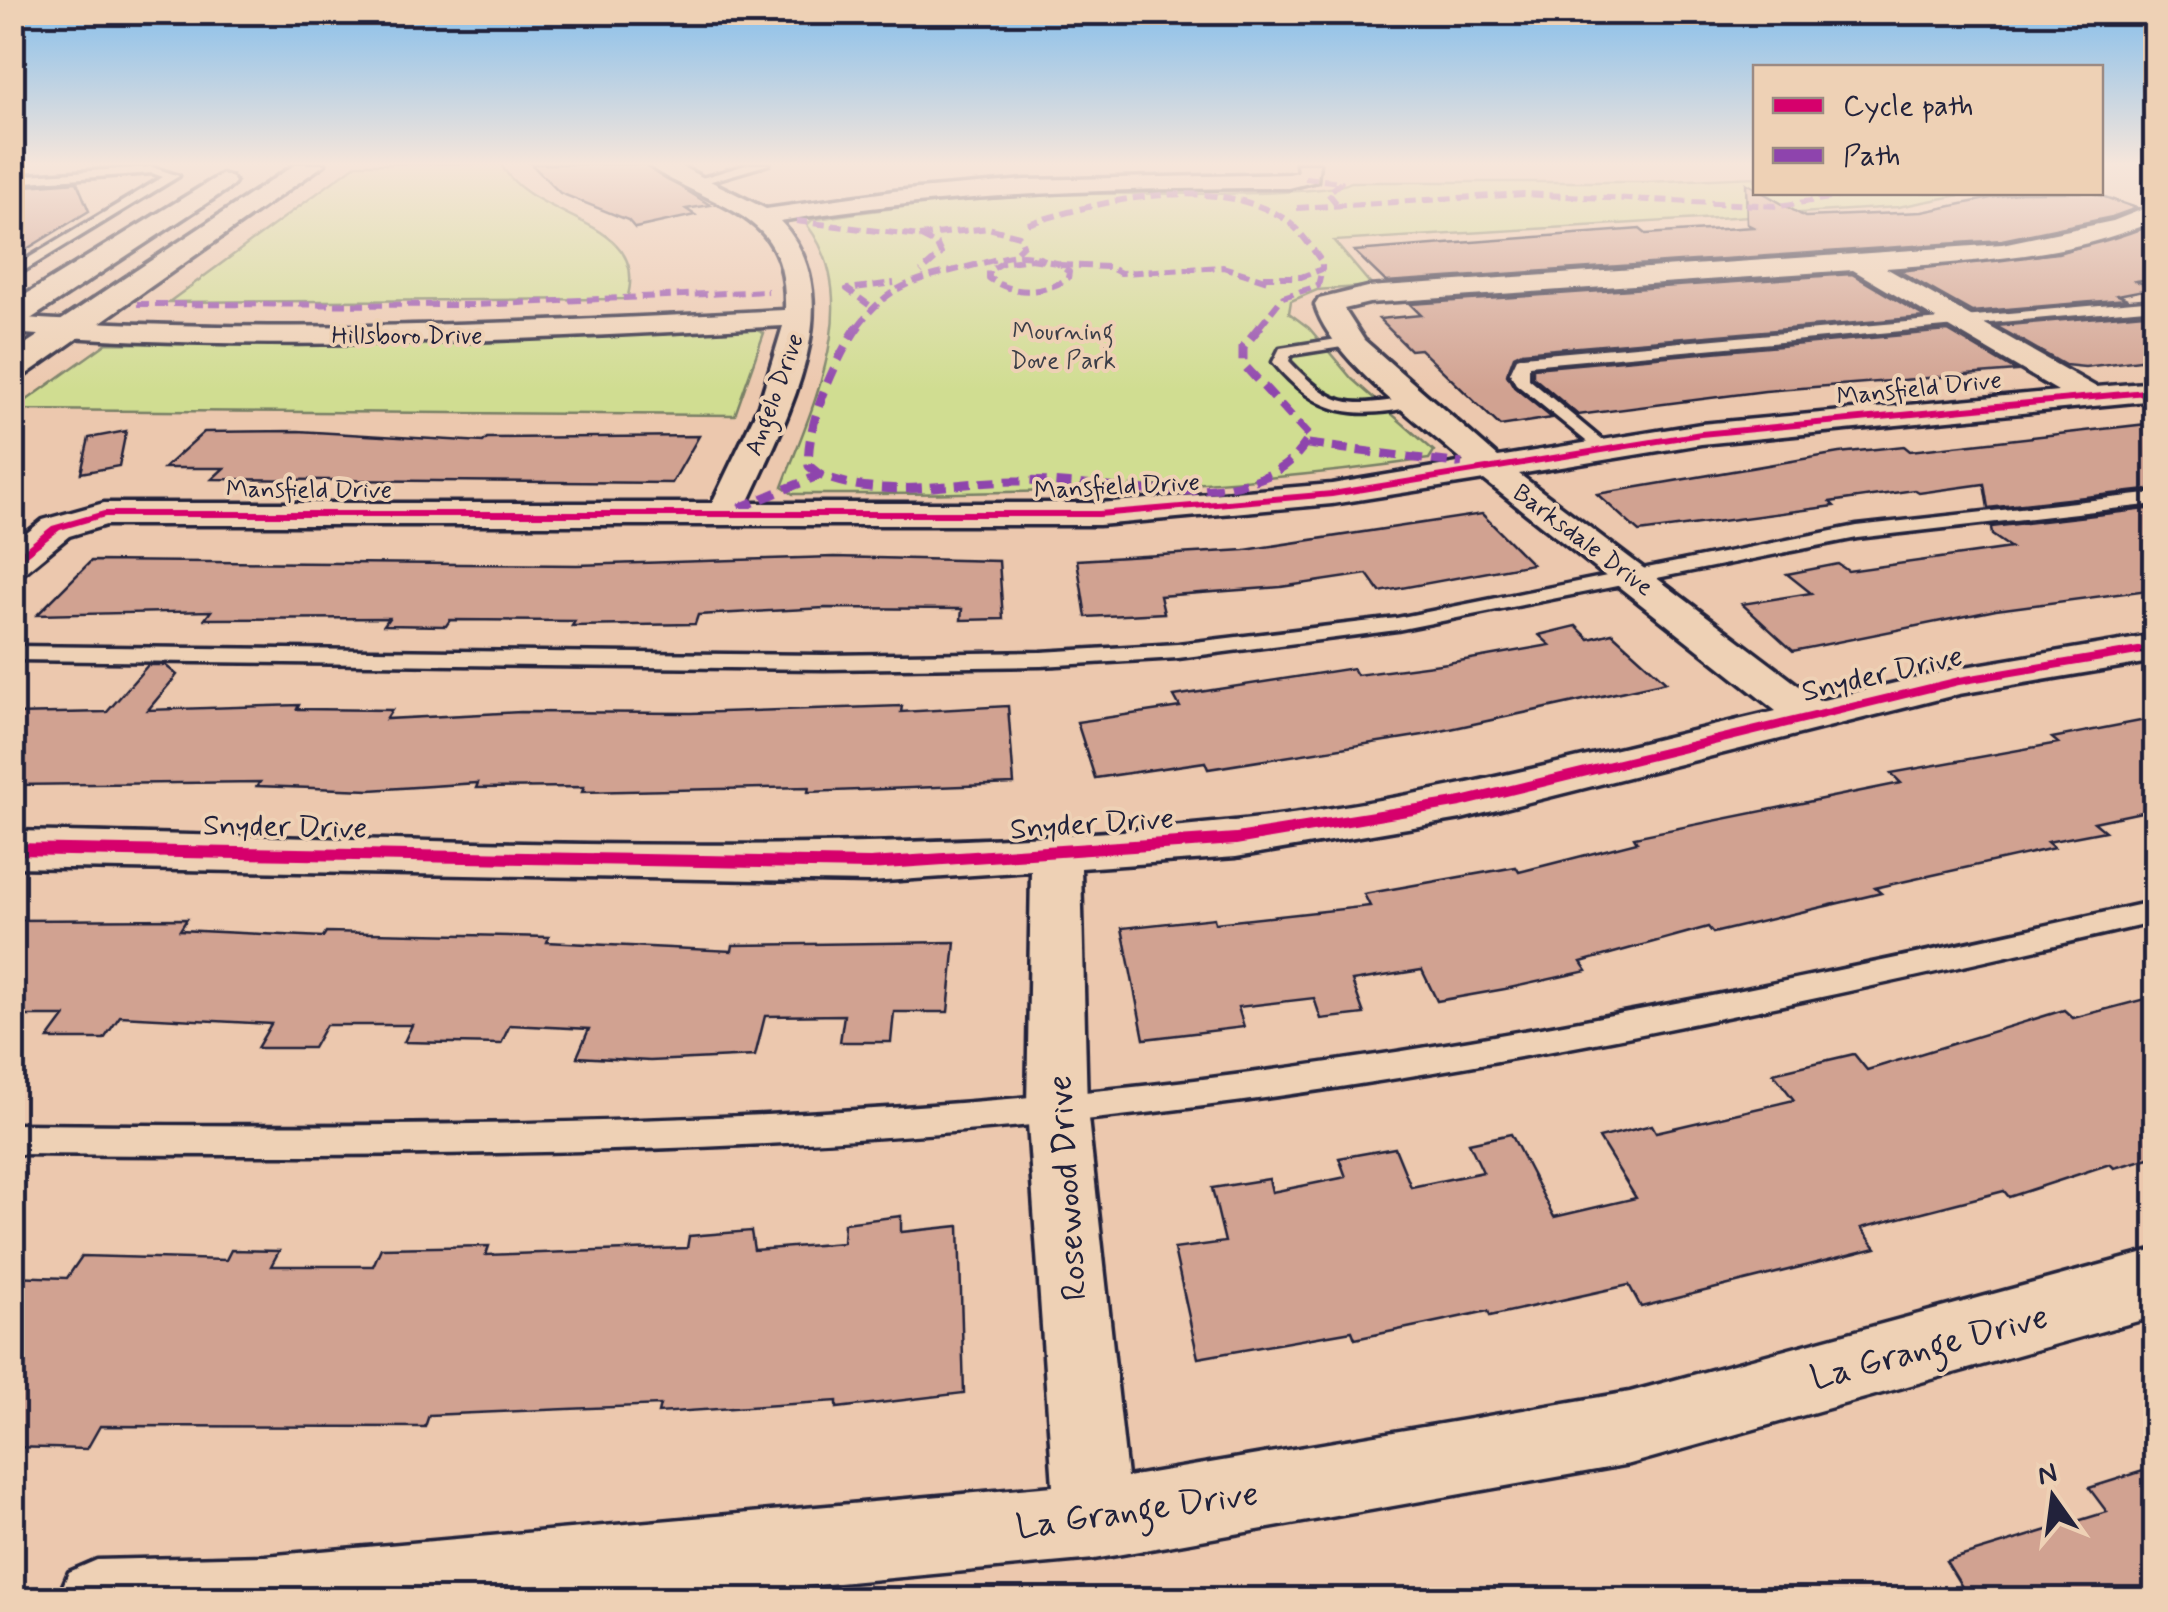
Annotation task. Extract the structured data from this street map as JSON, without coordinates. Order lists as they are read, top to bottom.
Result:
{
  "streets": {
    "street": [
      "Hillsboro Drive",
      "Mansfield Drive",
      "Angelo Drive",
      "Barksdale Drive",
      "Snyder Drive",
      "Rosewood Drive",
      "La Grange Drive"
    ]
  },
  "crossings": [
    ["Hillsboro Drive", "Angelo Drive"],
    ["Mansfield Drive", "Angelo Drive"],
    ["Mansfield Drive", "Barksdale Drive"],
    ["Barksdale Drive", "Snyder Drive"],
    ["Snyder Drive", "Rosewood Drive"],
    ["Rosewood Drive", "La Grange Drive"]
  ],
  "parks": ["Mourning Dove Park"],
  "legend": ["Cycle path", "Path"],
  "north": "top"
}
